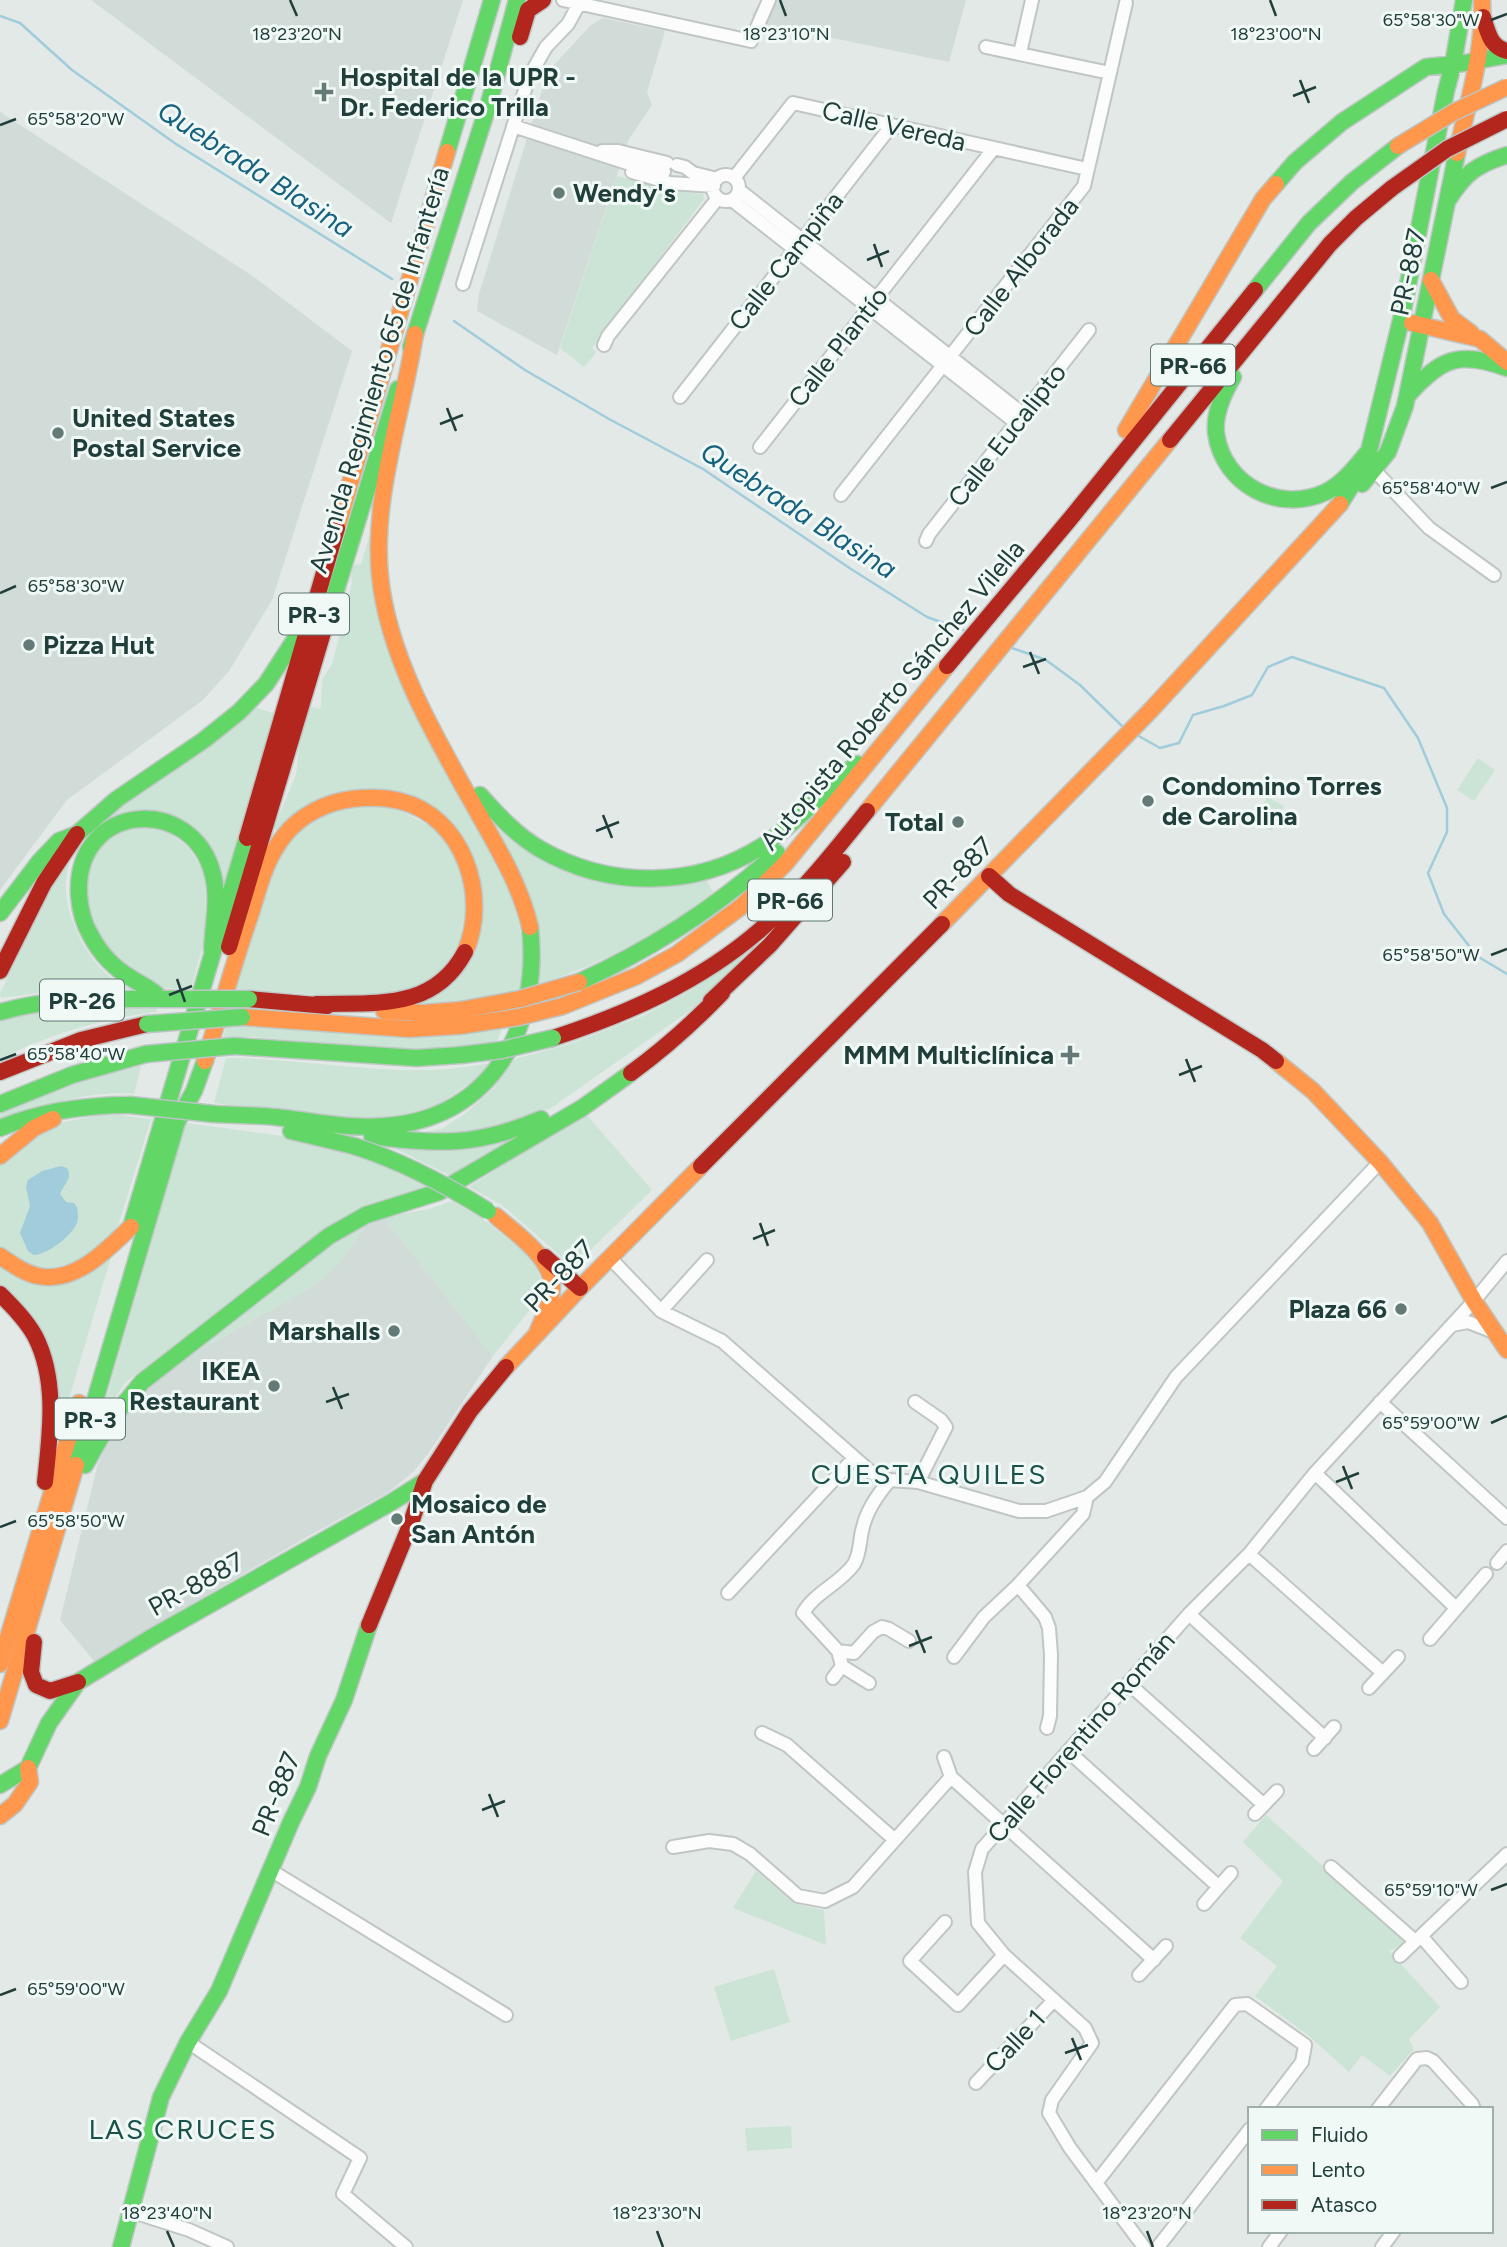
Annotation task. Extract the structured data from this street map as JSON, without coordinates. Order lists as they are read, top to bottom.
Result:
{
  "streets": {
    "main road": [
      "PR-887",
      "PR-66",
      "Avenida Regimiento 65 de Infantería",
      "PR-3",
      "Autopista Roberto Sánchez Vilella",
      "PR-26",
      "PR-8887"
    ],
    "street": [
      "Calle Vereda",
      "Calle Campiña",
      "Calle Alborada",
      "Calle Plantío",
      "Calle Eucalipto",
      "Calle Florentino Román",
      "Calle 1"
    ]
  },
  "crossings": [
    ["Calle Vereda", "Calle Campiña"],
    ["Calle Vereda", "Calle Alborada"],
    ["Calle Vereda", "Calle Plantío"],
    ["PR-887", "PR-8887"],
    ["Calle Florentino Román", "Calle 1"]
  ],
  "districts": ["CUESTA QUILES", "LAS CRUCES"],
  "water": ["Quebrada Blasina"],
  "places": {
    "health": ["Hospital de la UPR - Dr. Federico Trilla", "MMM Multiclínica"],
    "other": [
      "Wendy's",
      "United States Postal Service",
      "Pizza Hut",
      "Condomino Torres de Carolina",
      "Total",
      "Plaza 66",
      "Marshalls",
      "IKEA Restaurant",
      "Mosaico de San Antón"
    ]
  },
  "legend": ["Fluido", "Lento", "Atasco"],
  "coordinates": [
    "65°58'30\"W",
    "18°23'20\"N",
    "18°23'10\"N",
    "18°23'00\"N",
    "65°58'20\"W",
    "65°58'40\"W",
    "65°58'50\"W",
    "65°59'00\"W",
    "65°59'10\"W",
    "18°23'40\"N",
    "18°23'30\"N"
  ]
}
